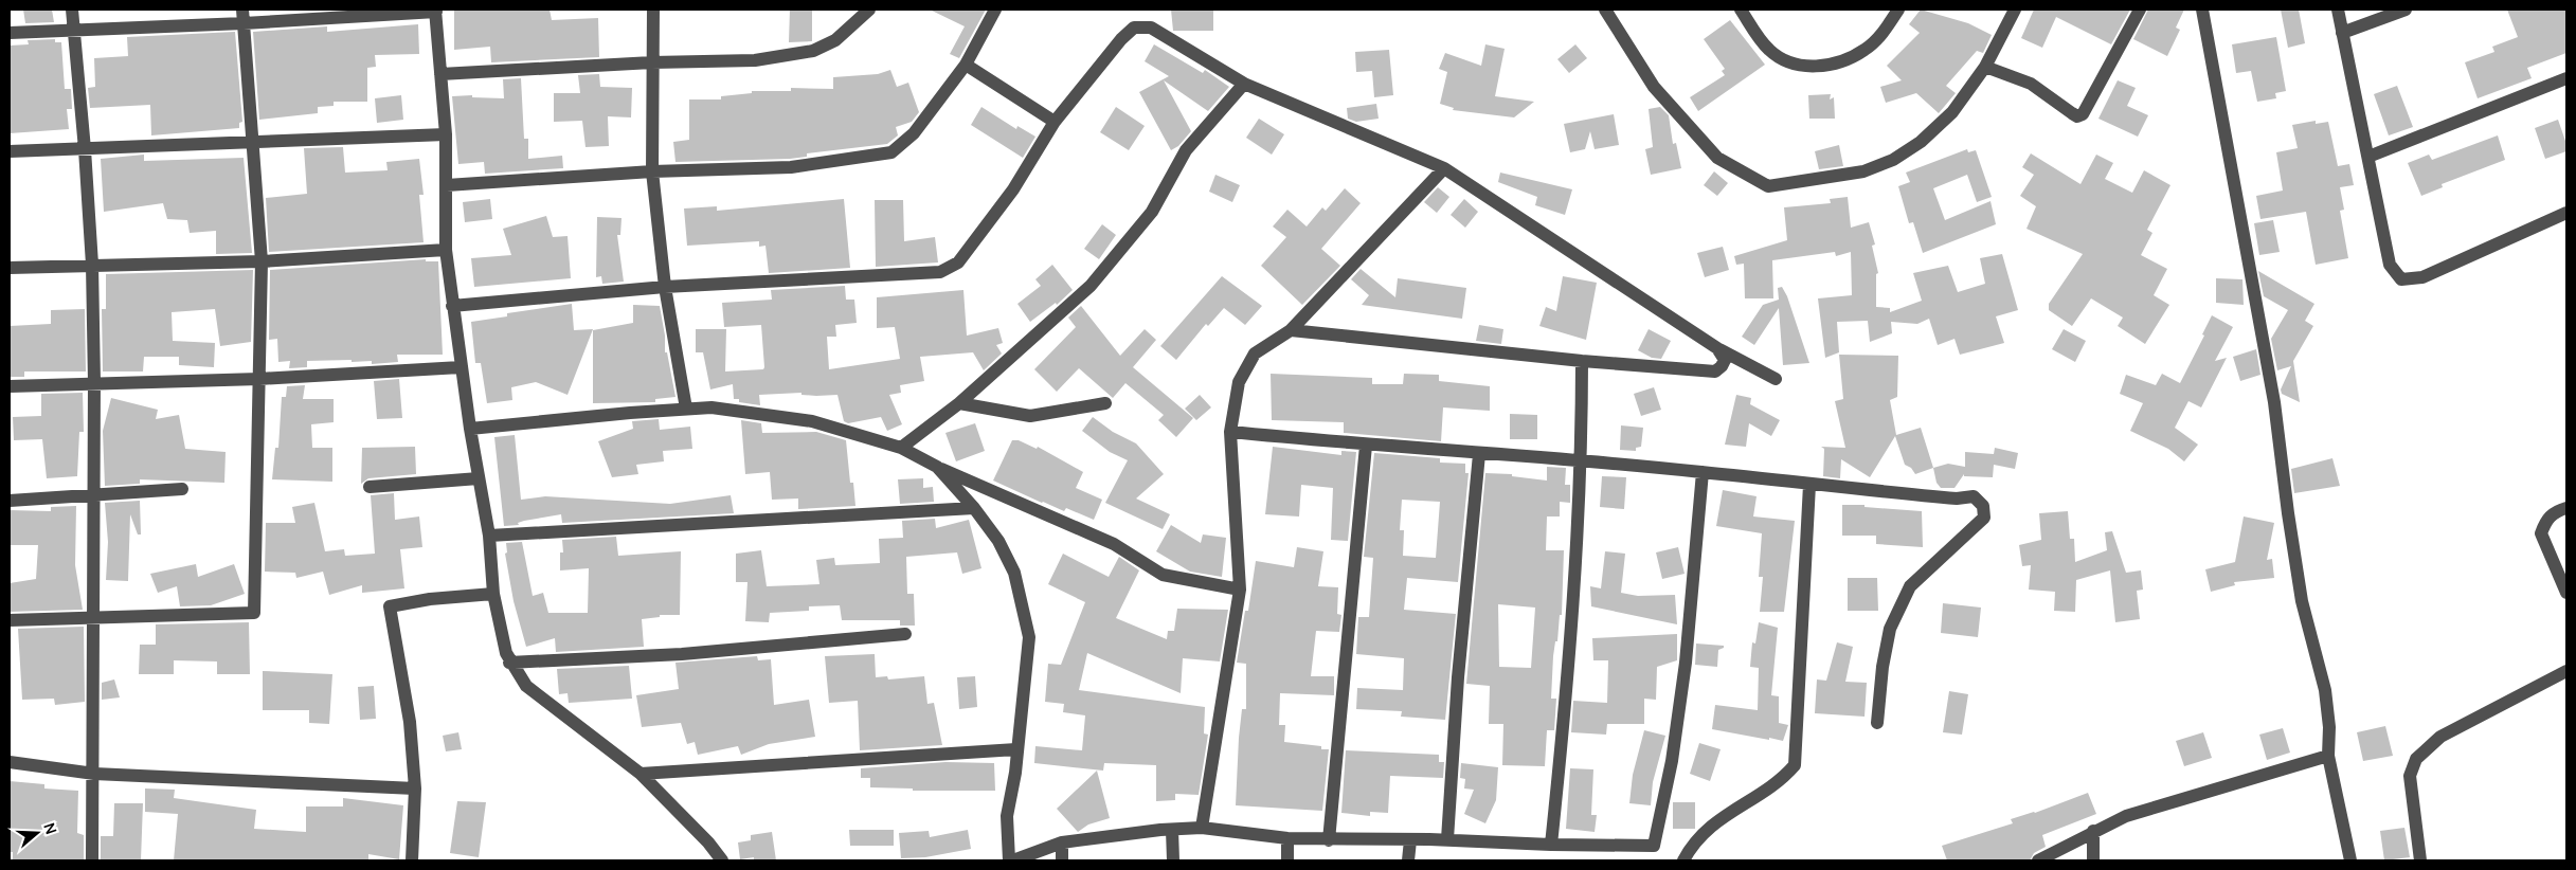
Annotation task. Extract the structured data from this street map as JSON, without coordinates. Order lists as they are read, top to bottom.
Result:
{
  "north": "right"
}
